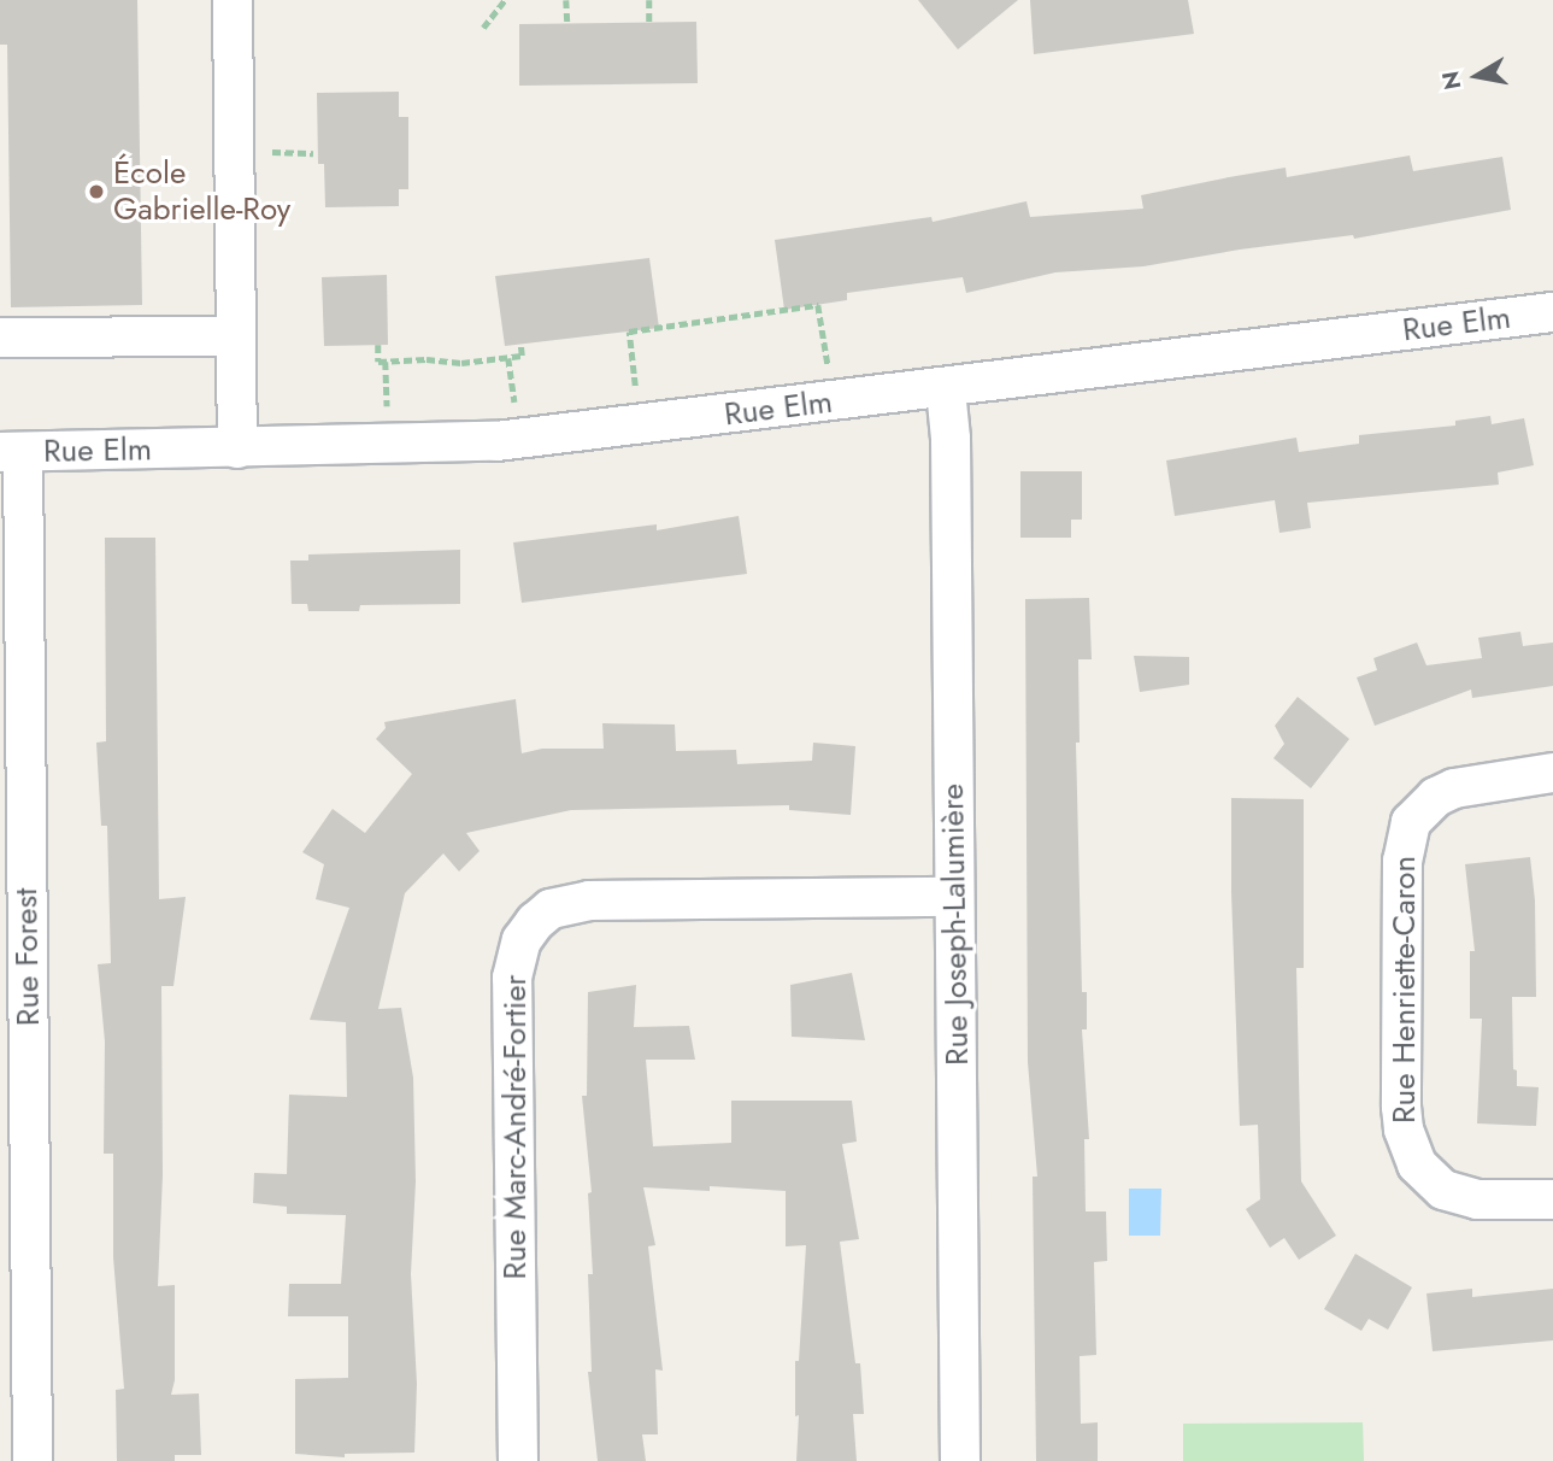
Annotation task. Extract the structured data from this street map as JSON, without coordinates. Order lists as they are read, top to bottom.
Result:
{
  "streets": {
    "street": [
      "Rue Elm",
      "Rue Joseph-Lalumière",
      "Rue Forest",
      "Rue Henriette-Caron",
      "Rue Marc-André-Fortier"
    ]
  },
  "crossings": [
    ["Rue Elm", "Rue Joseph-Lalumière"],
    ["Rue Elm", "Rue Forest"],
    ["Rue Joseph-Lalumière", "Rue Marc-André-Fortier"]
  ],
  "places": ["École Gabrielle-Roy"],
  "north": "left"
}
